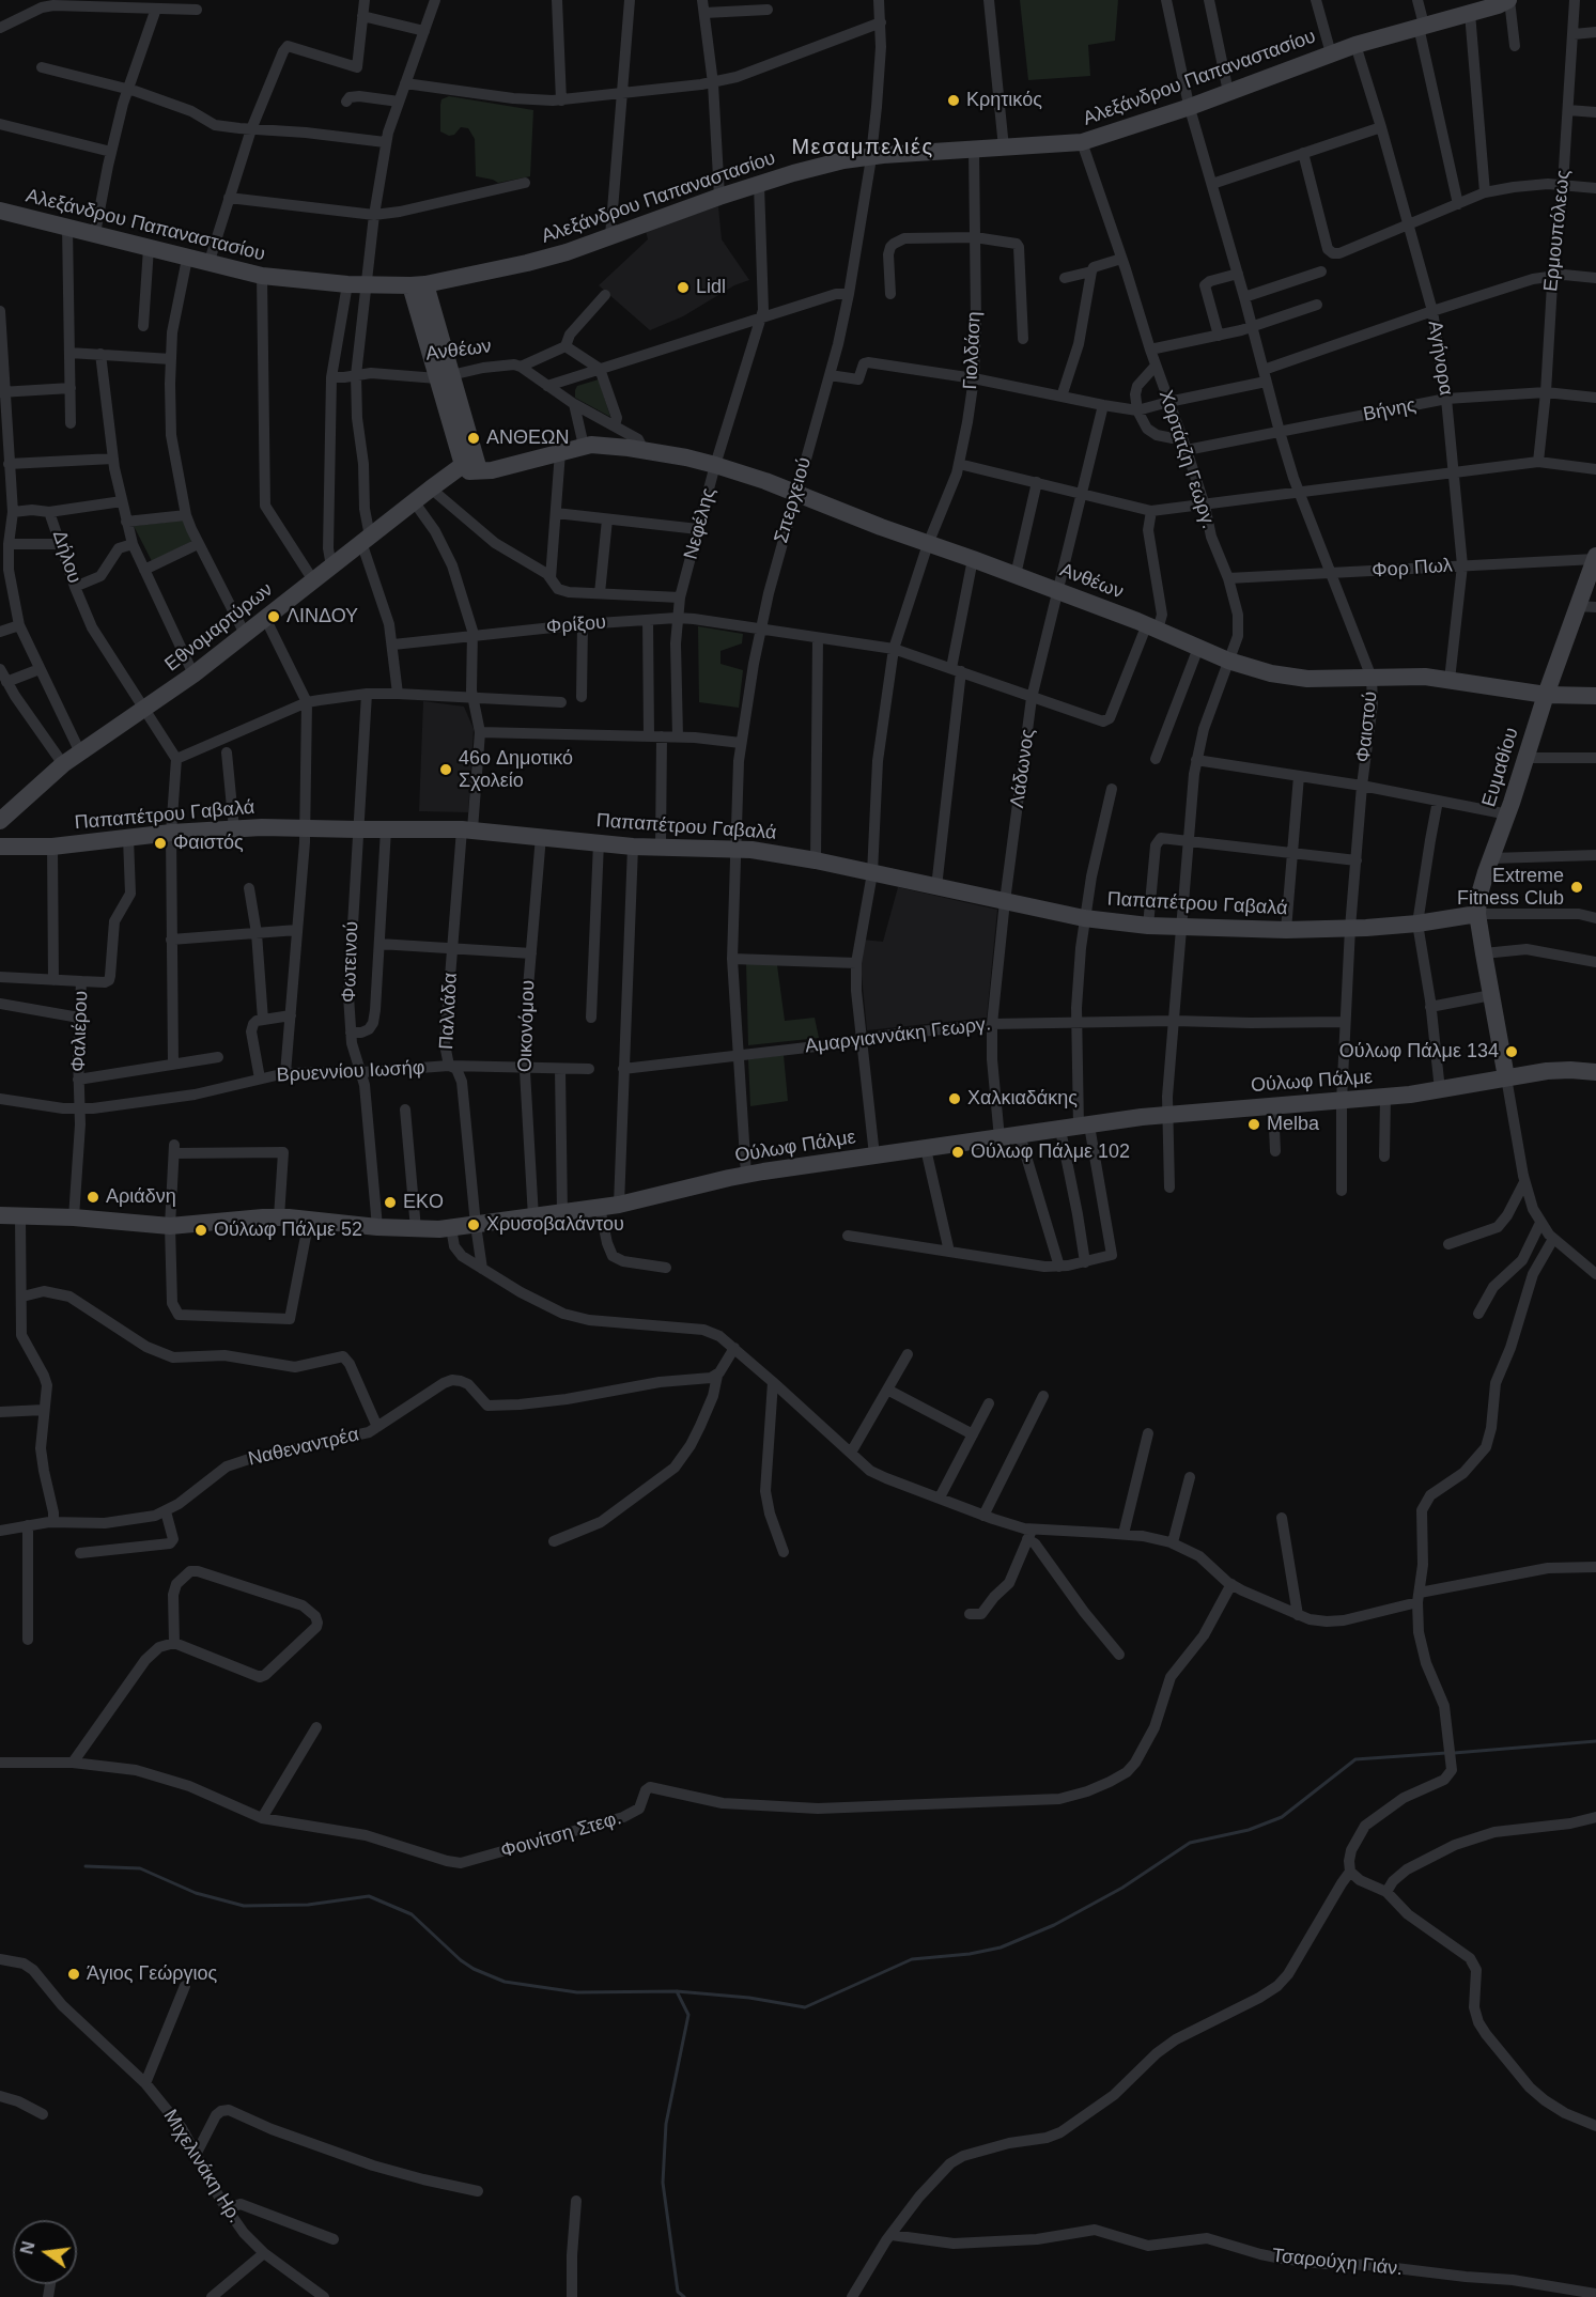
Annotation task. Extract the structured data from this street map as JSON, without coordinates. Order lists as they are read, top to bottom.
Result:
{
  "streets": {
    "street": [
      "Αλεξάνδρου Παπαναστασίου",
      "Ερμουπόλεως",
      "Ανθέων",
      "Γιολδάση",
      "Αγήνορα",
      "Βήνης",
      "Χορτάτζη Γεωργ.",
      "Σπερχειού",
      "Νεφέλης",
      "Δήλου",
      "Φορ Πωλ",
      "Φρίξου",
      "Εθνομαρτύρων",
      "Φαιστού",
      "Ευμαθίου",
      "Λάδωνος",
      "Παπαπέτρου Γαβαλά",
      "Φωτεινού",
      "Παλλάδα",
      "Οικονόμου",
      "Φαλιέρου",
      "Αμαργιαννάκη Γεωργ.",
      "Βρυεννίου Ιωσήφ",
      "Ούλωφ Πάλμε",
      "Ναθεναντρέα",
      "Φοινίτση Στεφ.",
      "Μιχελινάκη Ηρ.",
      "Τσαρούχη Γιάν."
    ]
  },
  "crossings": [
    ["Αλεξάνδρου Παπαναστασίου", "Γιολδάση"],
    ["Αλεξάνδρου Παπαναστασίου", "Αγήνορα"],
    ["Αλεξάνδρου Παπαναστασίου", "Χορτάτζη Γεωργ."],
    ["Αλεξάνδρου Παπαναστασίου", "Σπερχειού"],
    ["Αλεξάνδρου Παπαναστασίου", "Νεφέλης"],
    ["Αλεξάνδρου Παπαναστασίου", "Φαιστού"],
    ["Ερμουπόλεως", "Βήνης"],
    ["Ανθέων", "Γιολδάση"],
    ["Ανθέων", "Αγήνορα"],
    ["Ανθέων", "Χορτάτζη Γεωργ."],
    ["Ανθέων", "Σπερχειού"],
    ["Ανθέων", "Νεφέλης"],
    ["Ανθέων", "Φρίξου"],
    ["Ανθέων", "Εθνομαρτύρων"],
    ["Ανθέων", "Φαιστού"],
    ["Ανθέων", "Ευμαθίου"],
    ["Ανθέων", "Λάδωνος"],
    ["Γιολδάση", "Φρίξου"],
    ["Γιολδάση", "Παπαπέτρου Γαβαλά"],
    ["Γιολδάση", "Αμαργιαννάκη Γεωργ."],
    ["Γιολδάση", "Ούλωφ Πάλμε"],
    ["Αγήνορα", "Βήνης"],
    ["Αγήνορα", "Φορ Πωλ"],
    ["Βήνης", "Χορτάτζη Γεωργ."],
    ["Βήνης", "Φαιστού"],
    ["Χορτάτζη Γεωργ.", "Φορ Πωλ"],
    ["Χορτάτζη Γεωργ.", "Παπαπέτρου Γαβαλά"],
    ["Χορτάτζη Γεωργ.", "Αμαργιαννάκη Γεωργ."],
    ["Χορτάτζη Γεωργ.", "Ούλωφ Πάλμε"],
    ["Σπερχειού", "Φρίξου"],
    ["Σπερχειού", "Παπαπέτρου Γαβαλά"],
    ["Σπερχειού", "Αμαργιαννάκη Γεωργ."],
    ["Σπερχειού", "Ούλωφ Πάλμε"],
    ["Νεφέλης", "Φρίξου"],
    ["Δήλου", "Εθνομαρτύρων"],
    ["Φορ Πωλ", "Φαιστού"],
    ["Φορ Πωλ", "Ευμαθίου"],
    ["Φρίξου", "Λάδωνος"],
    ["Φρίξου", "Παλλάδα"],
    ["Εθνομαρτύρων", "Παλλάδα"],
    ["Φαιστού", "Παπαπέτρου Γαβαλά"],
    ["Φαιστού", "Αμαργιαννάκη Γεωργ."],
    ["Φαιστού", "Ούλωφ Πάλμε"],
    ["Ευμαθίου", "Παπαπέτρου Γαβαλά"],
    ["Ευμαθίου", "Ούλωφ Πάλμε"],
    ["Λάδωνος", "Παπαπέτρου Γαβαλά"],
    ["Λάδωνος", "Αμαργιαννάκη Γεωργ."],
    ["Λάδωνος", "Ούλωφ Πάλμε"],
    ["Παπαπέτρου Γαβαλά", "Φωτεινού"],
    ["Παπαπέτρου Γαβαλά", "Παλλάδα"],
    ["Παπαπέτρου Γαβαλά", "Οικονόμου"],
    ["Παπαπέτρου Γαβαλά", "Φαλιέρου"],
    ["Φωτεινού", "Βρυεννίου Ιωσήφ"],
    ["Φωτεινού", "Ούλωφ Πάλμε"],
    ["Παλλάδα", "Βρυεννίου Ιωσήφ"],
    ["Παλλάδα", "Ούλωφ Πάλμε"],
    ["Οικονόμου", "Βρυεννίου Ιωσήφ"],
    ["Οικονόμου", "Ούλωφ Πάλμε"],
    ["Φαλιέρου", "Βρυεννίου Ιωσήφ"],
    ["Φαλιέρου", "Ούλωφ Πάλμε"]
  ],
  "districts": ["Μεσαμπελιές"],
  "places": [
    "Κρητικός",
    "Lidl",
    "ΑΝΘΕΩΝ",
    "ΛΙΝΔΟΥ",
    "46ο Δημοτικό Σχολείο",
    "Φαιστός",
    "Extreme Fitness Club",
    "Ούλωφ Πάλμε 134",
    "Χαλκιαδάκης",
    "Melba",
    "Ούλωφ Πάλμε 102",
    "Αριάδνη",
    "EKO",
    "Χρυσοβαλάντου",
    "Ούλωφ Πάλμε 52",
    "Άγιος Γεώργιος"
  ],
  "north": "left"
}
